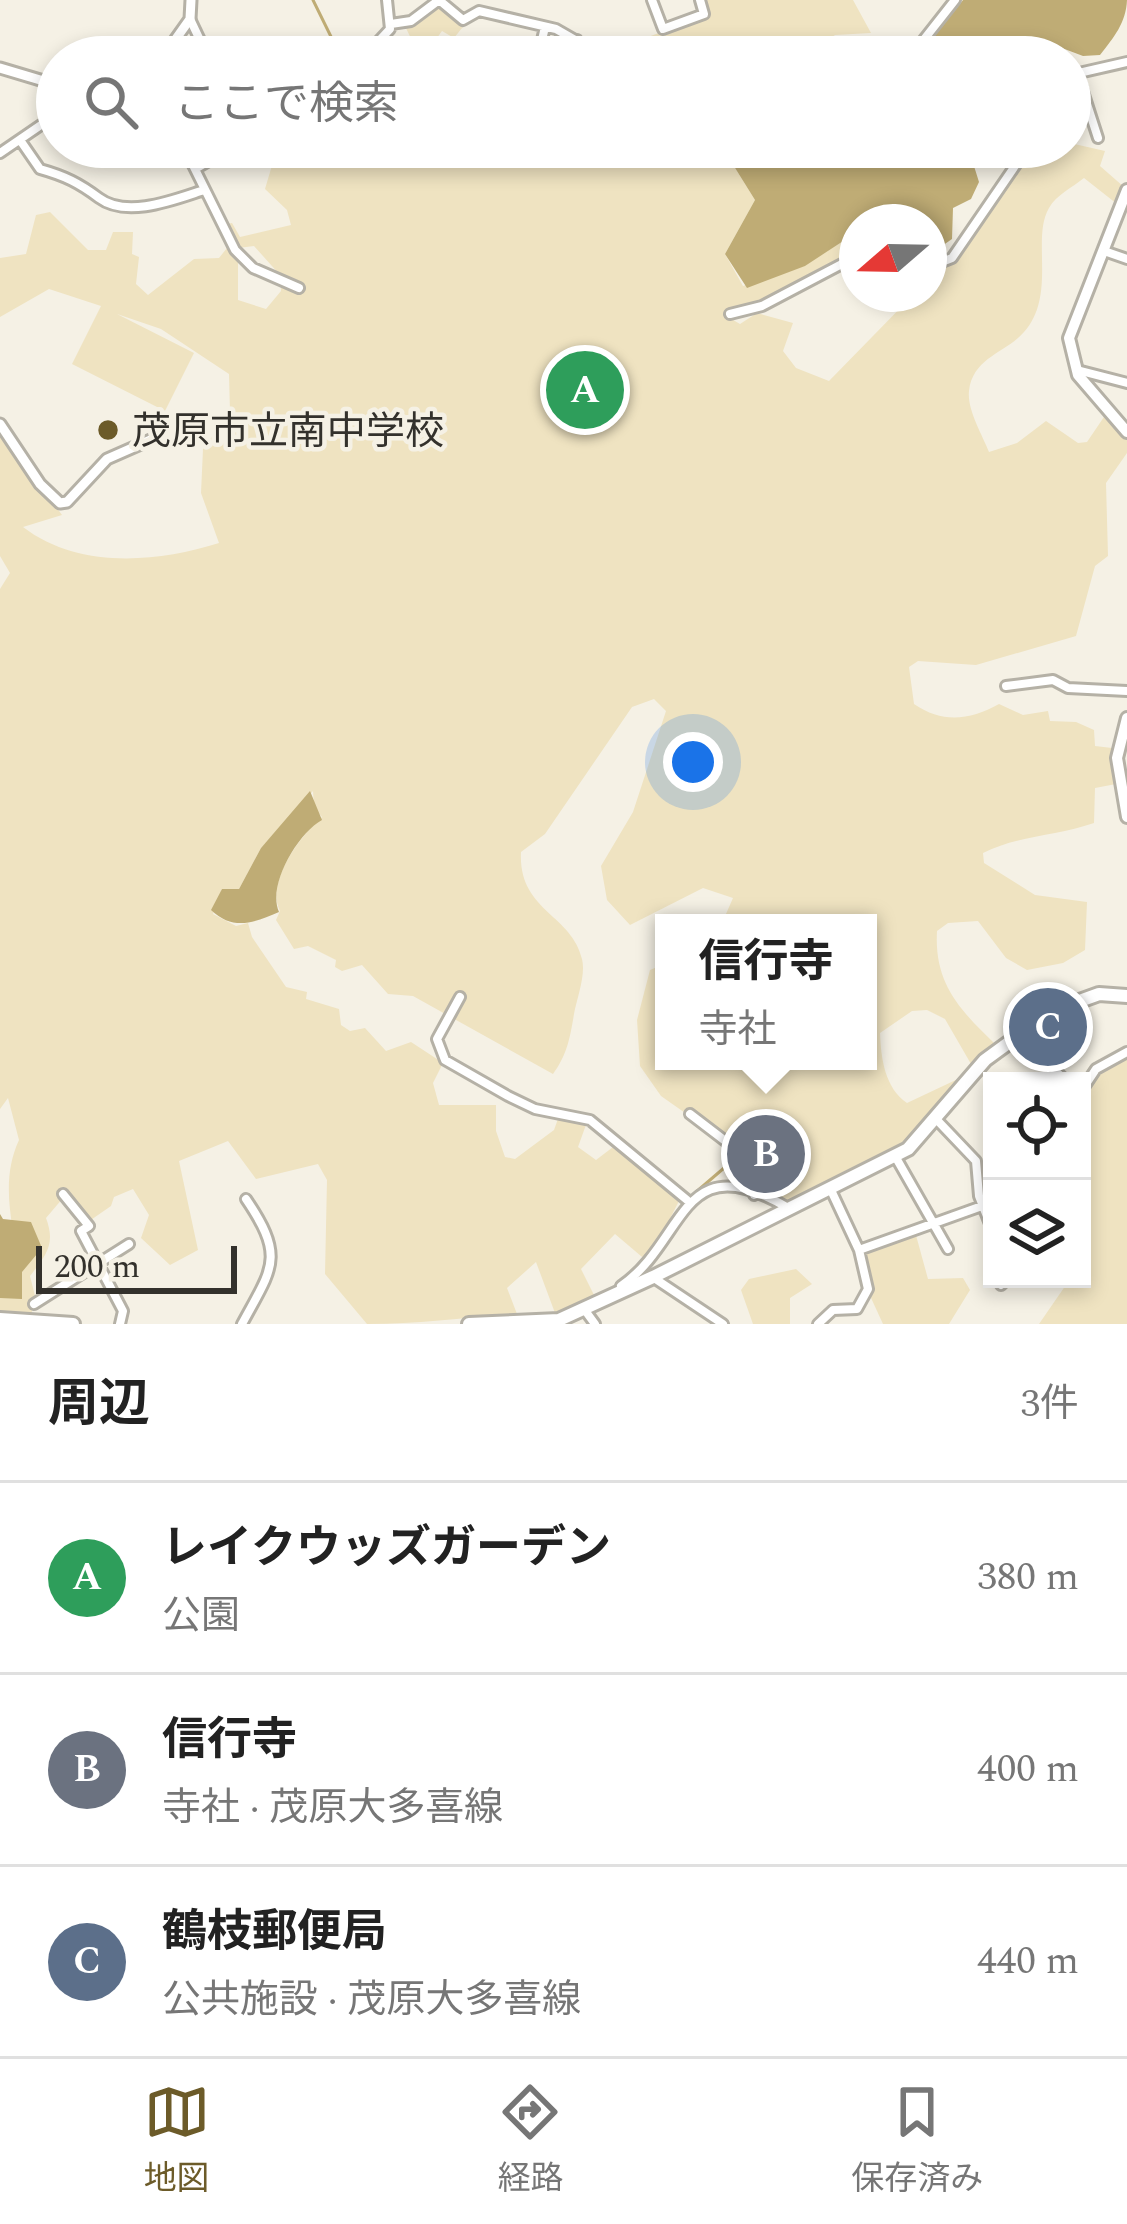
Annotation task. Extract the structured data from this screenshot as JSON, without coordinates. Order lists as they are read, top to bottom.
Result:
{
  "places": ["茂原市立南中学校"],
  "scale_bar": "200 m",
  "north": "left",
  "page": {
    "search": "ここで検索",
    "pins": ["A", "C", "B"],
    "popup": ["信行寺", "寺社"],
    "scale": "200 m",
    "heading": ["周辺", "3件"],
    "list": [
      {
        "mark": "A",
        "name": "レイクウッズガーデン",
        "note": "公園",
        "value": "380 m"
      },
      {
        "mark": "B",
        "name": "信行寺",
        "note": "寺社 · 茂原大多喜線",
        "value": "400 m"
      },
      {
        "mark": "C",
        "name": "鶴枝郵便局",
        "note": "公共施設 · 茂原大多喜線",
        "value": "440 m"
      }
    ],
    "nav": ["地図", "経路", "保存済み"]
  }
}
